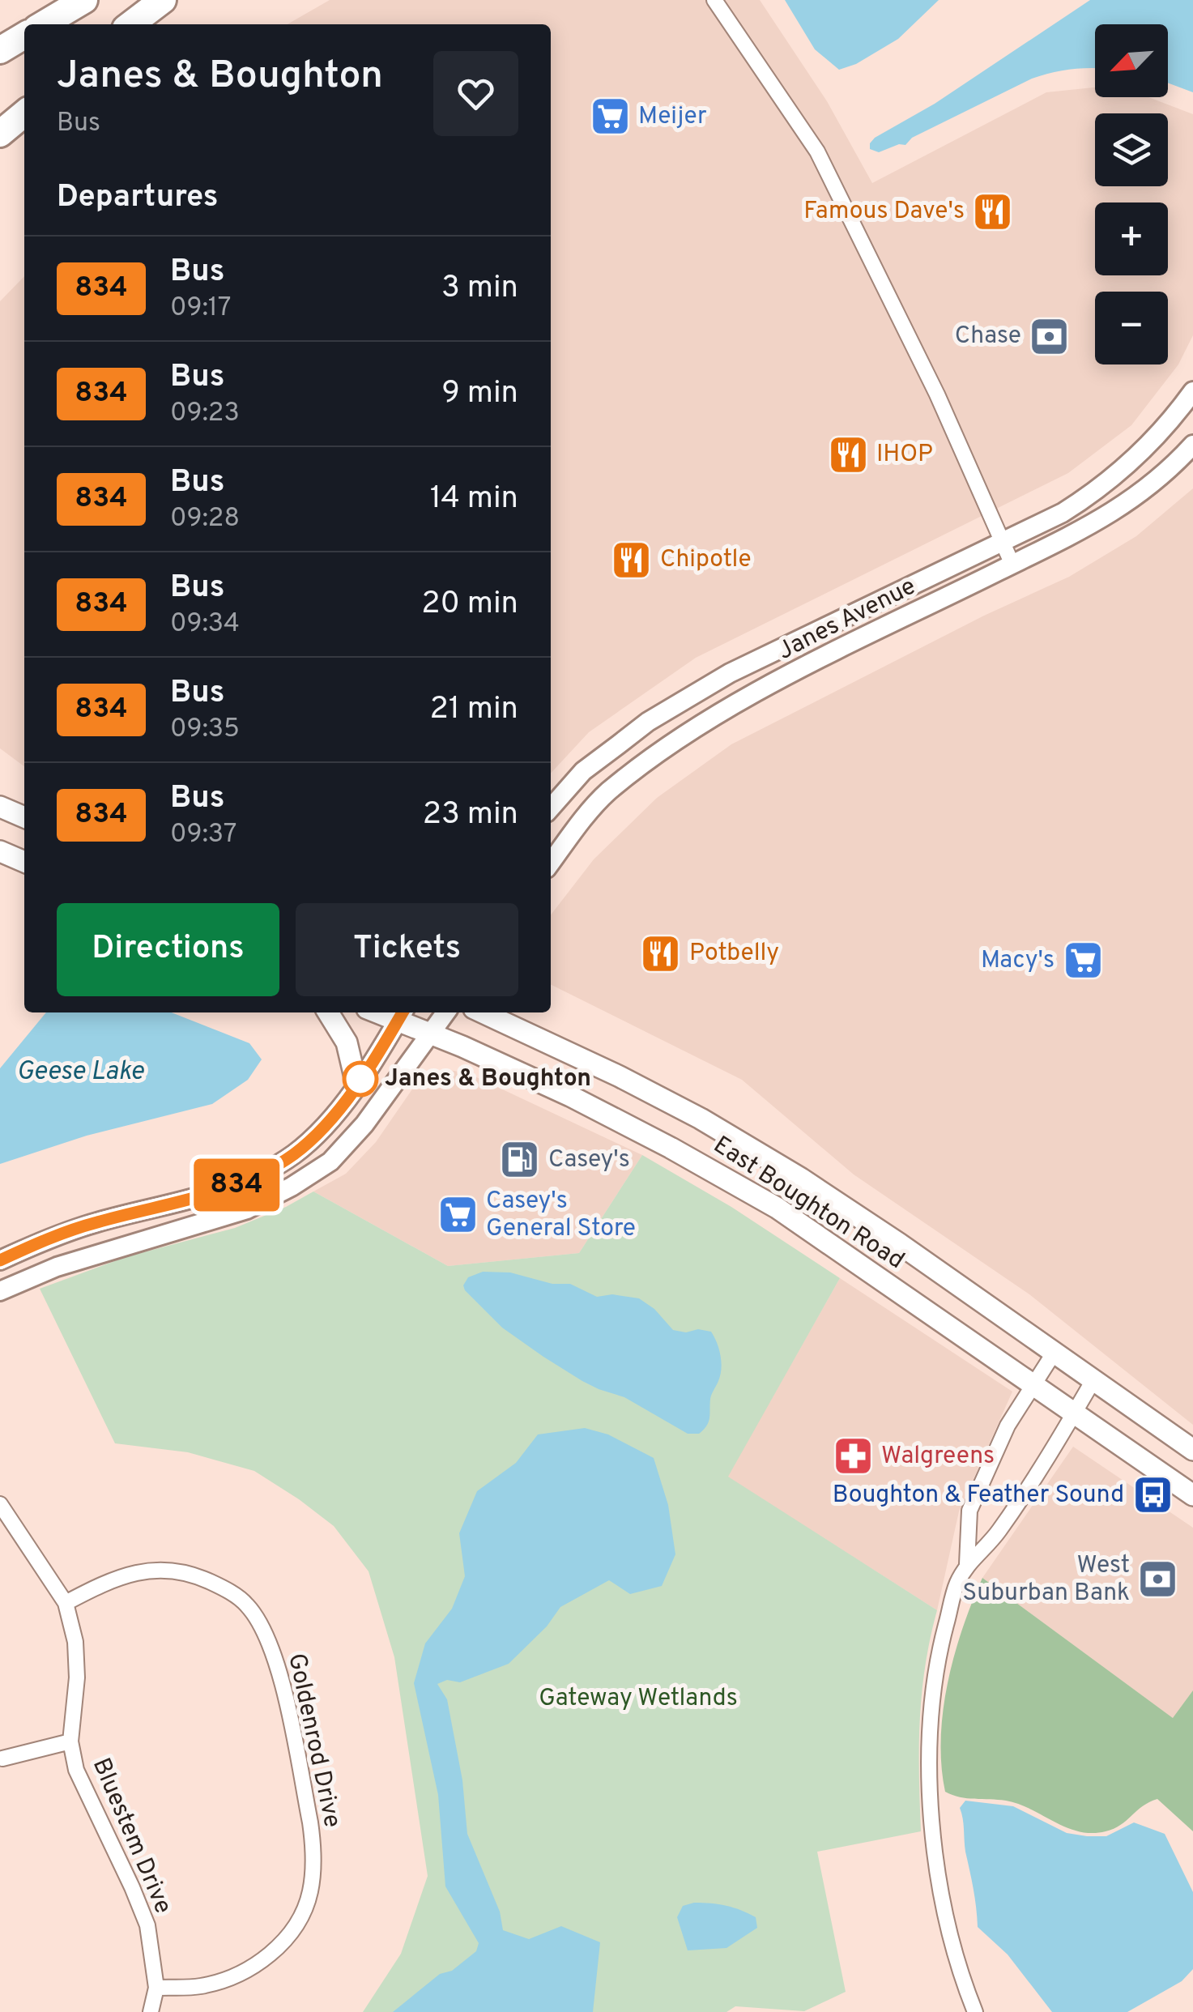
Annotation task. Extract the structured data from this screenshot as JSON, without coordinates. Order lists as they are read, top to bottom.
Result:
{
  "streets": {
    "main road": ["East Boughton Road"],
    "street": ["Janes Avenue", "Goldenrod Drive", "Bluestem Drive"]
  },
  "crossings": [
    ["Goldenrod Drive", "Bluestem Drive"]
  ],
  "water": ["Geese Lake"],
  "parks": ["Gateway Wetlands"],
  "places": {
    "supermarket": ["Meijer", "Macy's", "Casey's General Store"],
    "restaurant": [
      "Famous Dave's",
      "IHOP",
      "Chipotle",
      "Potbelly"
    ],
    "bank": ["Chase", "West Suburban Bank"],
    "other": ["Janes & Boughton"],
    "fuel station": ["Casey's"],
    "pharmacy": ["Walgreens"],
    "bus stop": ["Boughton & Feather Sound"]
  },
  "lines": ["bus line 834"],
  "north": "bottom left",
  "page": {
    "on_map": "834",
    "map_buttons": ["+", "−"],
    "heading": [
      ["Janes & Boughton", "Bus"],
      "Departures"
    ],
    "list": [
      {
        "mark": "834",
        "name": "Bus",
        "note": "09:17",
        "value": "3 min"
      },
      {
        "mark": "834",
        "name": "Bus",
        "note": "09:23",
        "value": "9 min"
      },
      {
        "mark": "834",
        "name": "Bus",
        "note": "09:28",
        "value": "14 min"
      },
      {
        "mark": "834",
        "name": "Bus",
        "note": "09:34",
        "value": "20 min"
      },
      {
        "mark": "834",
        "name": "Bus",
        "note": "09:35",
        "value": "21 min"
      },
      {
        "mark": "834",
        "name": "Bus",
        "note": "09:37",
        "value": "23 min"
      }
    ],
    "buttons": ["Directions", "Tickets"]
  }
}
